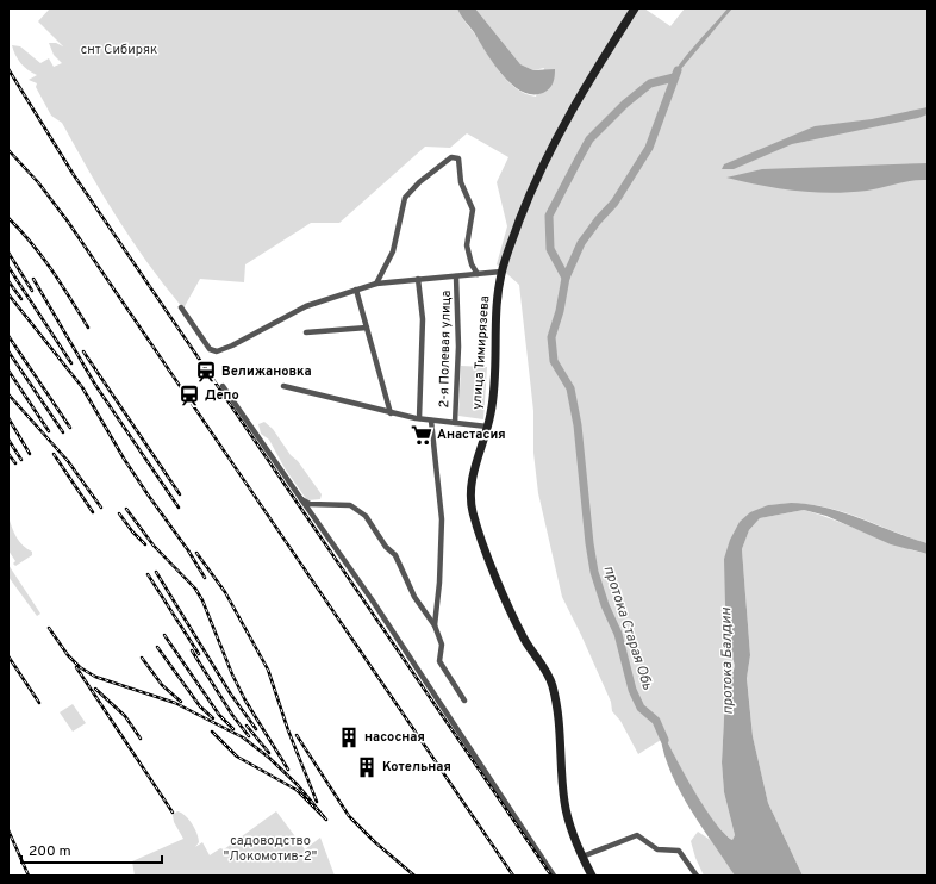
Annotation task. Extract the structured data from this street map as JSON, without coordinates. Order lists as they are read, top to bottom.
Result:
{
  "streets": {
    "street": ["2-я Полевая улица", "улица Тимирязева"]
  },
  "water": ["протока Старая Обь", "протока Балдин"],
  "parks": ["снт Сибиряк", "садоводство \"Локомотив-2\""],
  "places": {
    "station": ["Велижановка", "Депо"],
    "supermarket": ["Анастасия"],
    "building": ["насосная", "Котельная"]
  },
  "scale_bar": "200 m"
}
